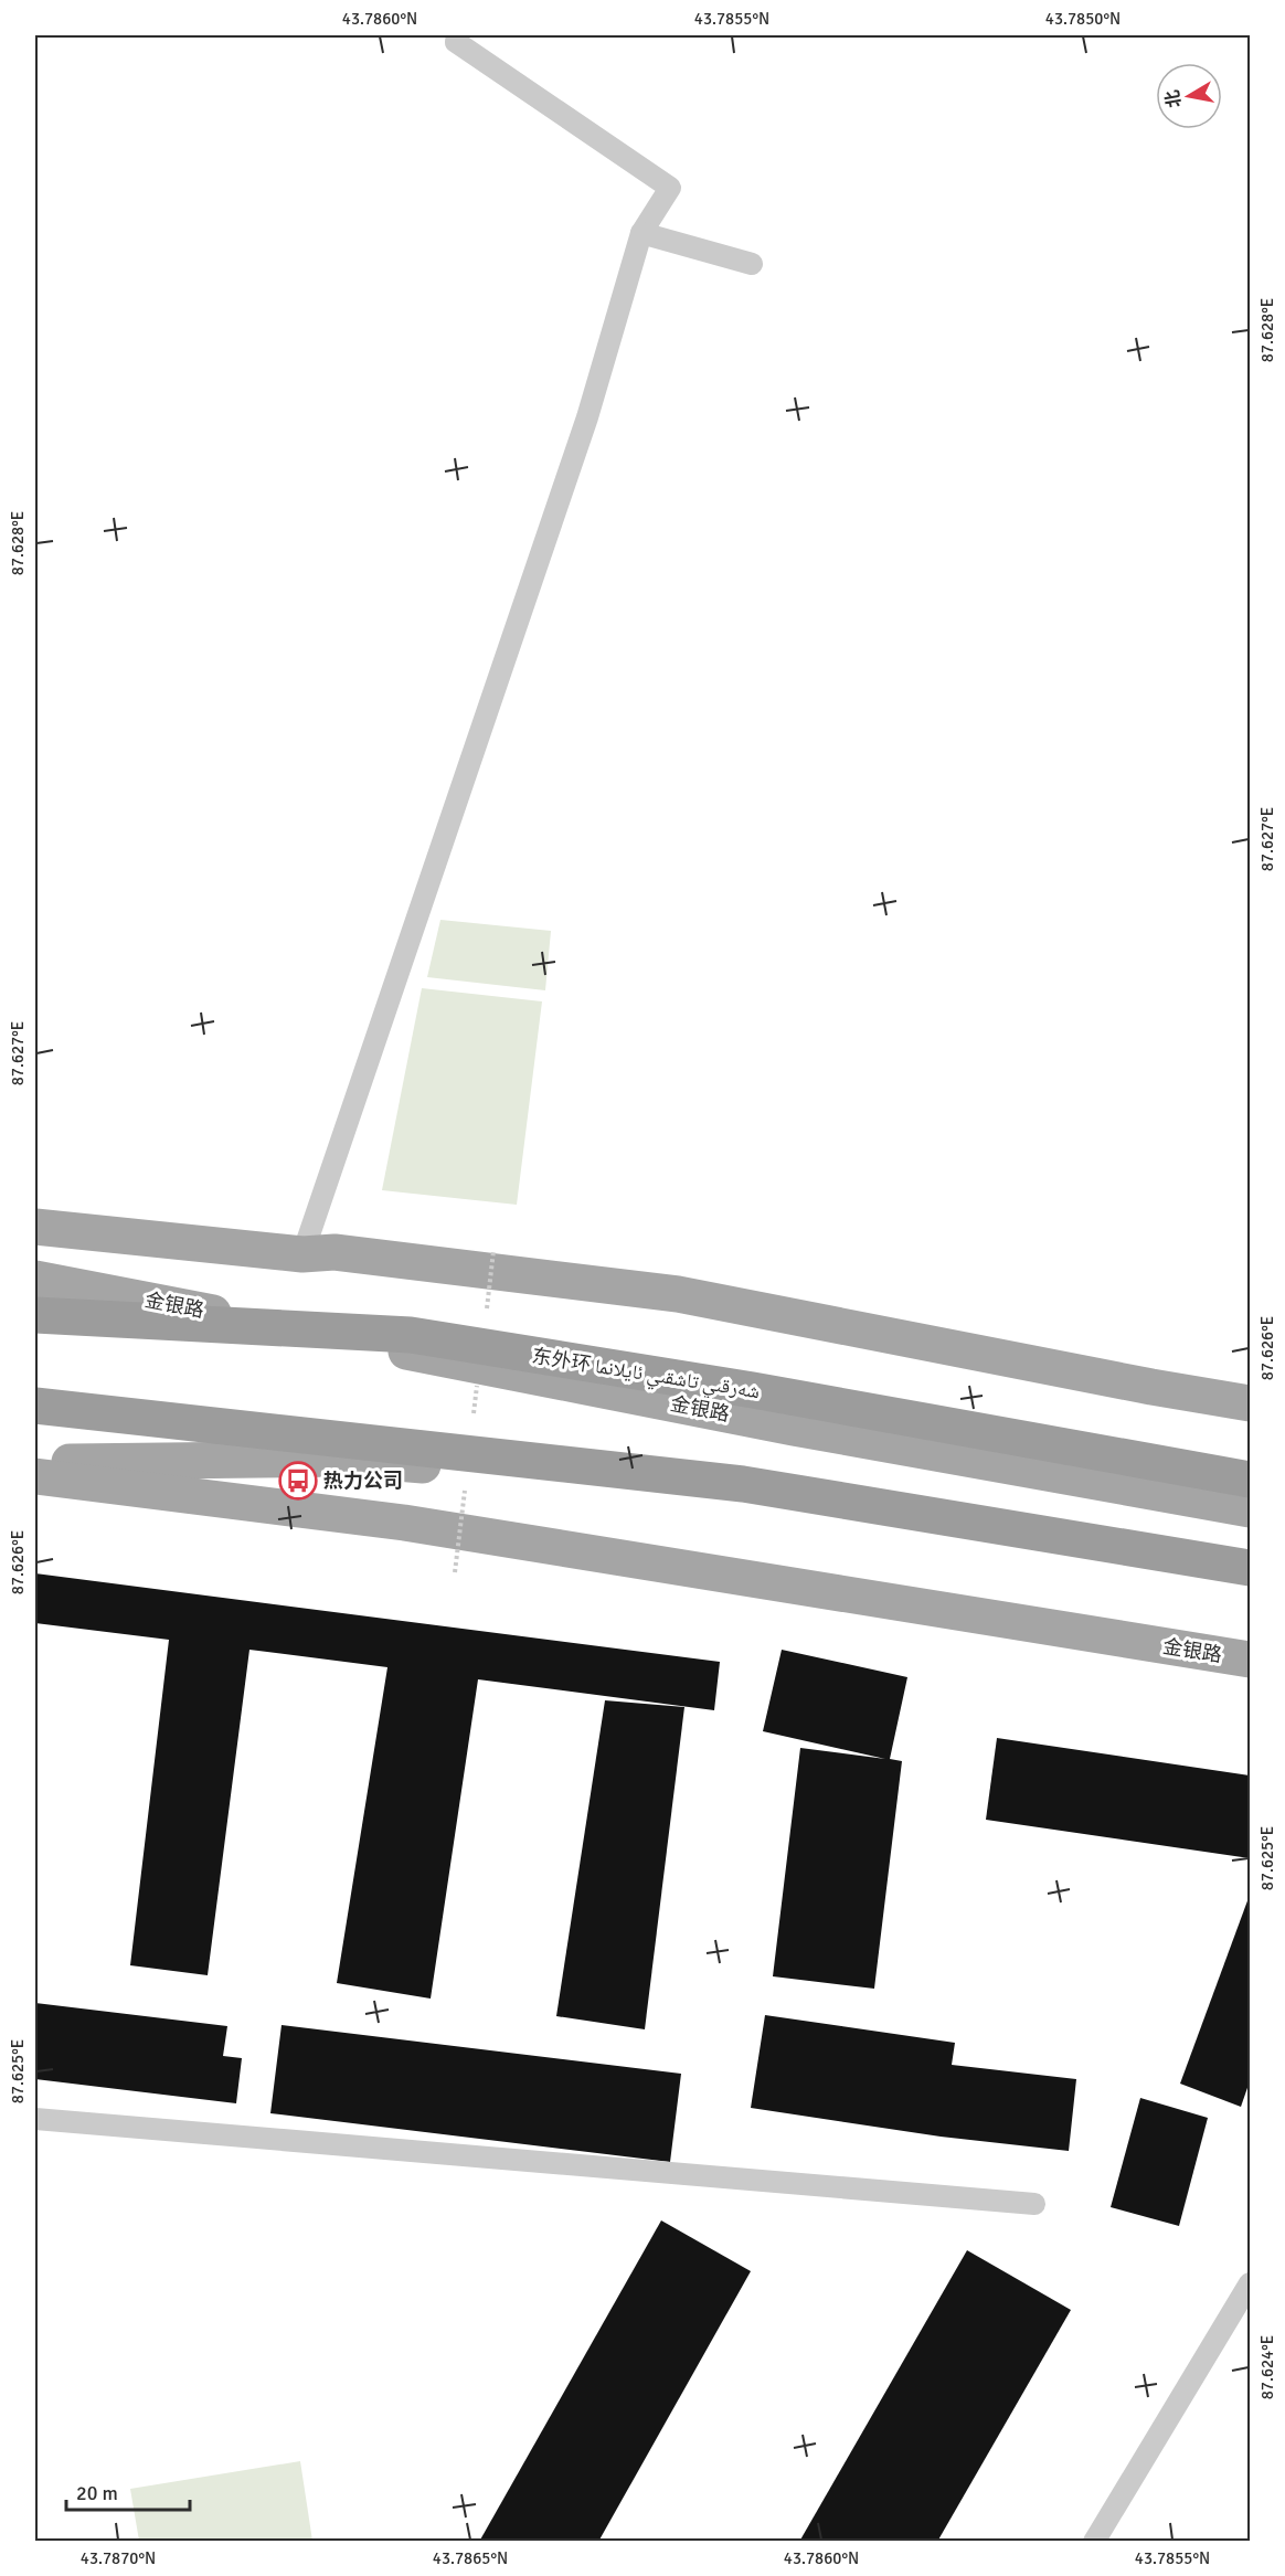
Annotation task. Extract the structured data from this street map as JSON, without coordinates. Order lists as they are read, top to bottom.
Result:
{
  "streets": {
    "highway": ["东外环 شەرقىي تاشقىي ئايلانما"],
    "main road": ["金银路"]
  },
  "places": {
    "bus stop": ["热力公司"]
  },
  "scale_bar": "20 m",
  "north": "left",
  "coordinates": [
    "43.7860°N",
    "43.7855°N",
    "43.7850°N",
    "87.628°E",
    "87.627°E",
    "87.626°E",
    "87.625°E",
    "87.624°E",
    "43.7870°N",
    "43.7865°N"
  ]
}
